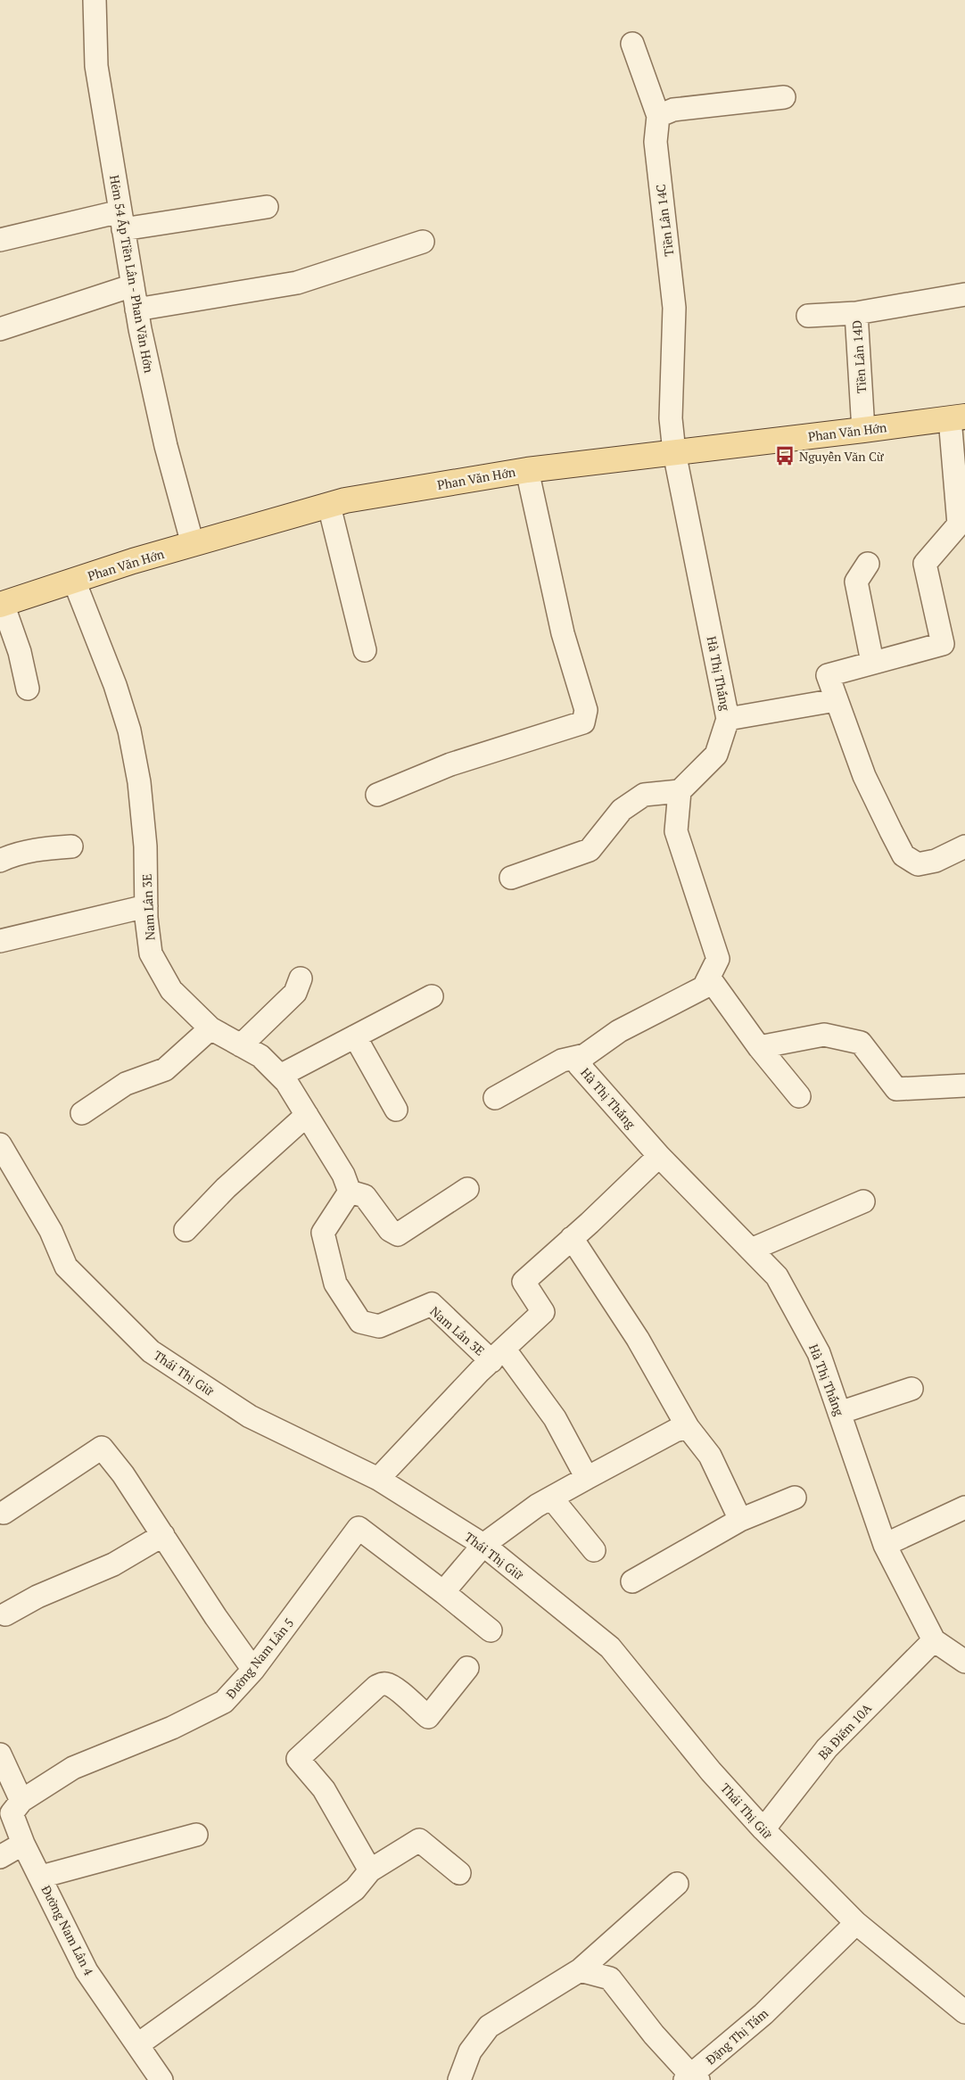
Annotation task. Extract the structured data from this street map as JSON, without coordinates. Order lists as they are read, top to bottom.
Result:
{
  "streets": {
    "main road": ["Phan Văn Hớn"],
    "street": [
      "Tiền Lân 14C",
      "Hẻm 54 Ấp Tiền Lân - Phan Văn Hớn",
      "Tiền Lân 14D",
      "Hà Thị Thắng",
      "Nam Lân 3E",
      "Thái Thị Giữ",
      "Đường Nam Lân 5",
      "Bà Điểm 10A",
      "Đường Nam Lân 4",
      "Đặng Thị Tám"
    ]
  },
  "crossings": [
    ["Tiền Lân 14C", "Phan Văn Hớn"],
    ["Tiền Lân 14C", "Hà Thị Thắng"],
    ["Hẻm 54 Ấp Tiền Lân - Phan Văn Hớn", "Phan Văn Hớn"],
    ["Tiền Lân 14D", "Phan Văn Hớn"],
    ["Phan Văn Hớn", "Hà Thị Thắng"],
    ["Phan Văn Hớn", "Nam Lân 3E"],
    ["Hà Thị Thắng", "Bà Điểm 10A"],
    ["Thái Thị Giữ", "Bà Điểm 10A"],
    ["Thái Thị Giữ", "Đặng Thị Tám"]
  ],
  "places": {
    "bus stop": ["Nguyễn Văn Cừ"]
  }
}
